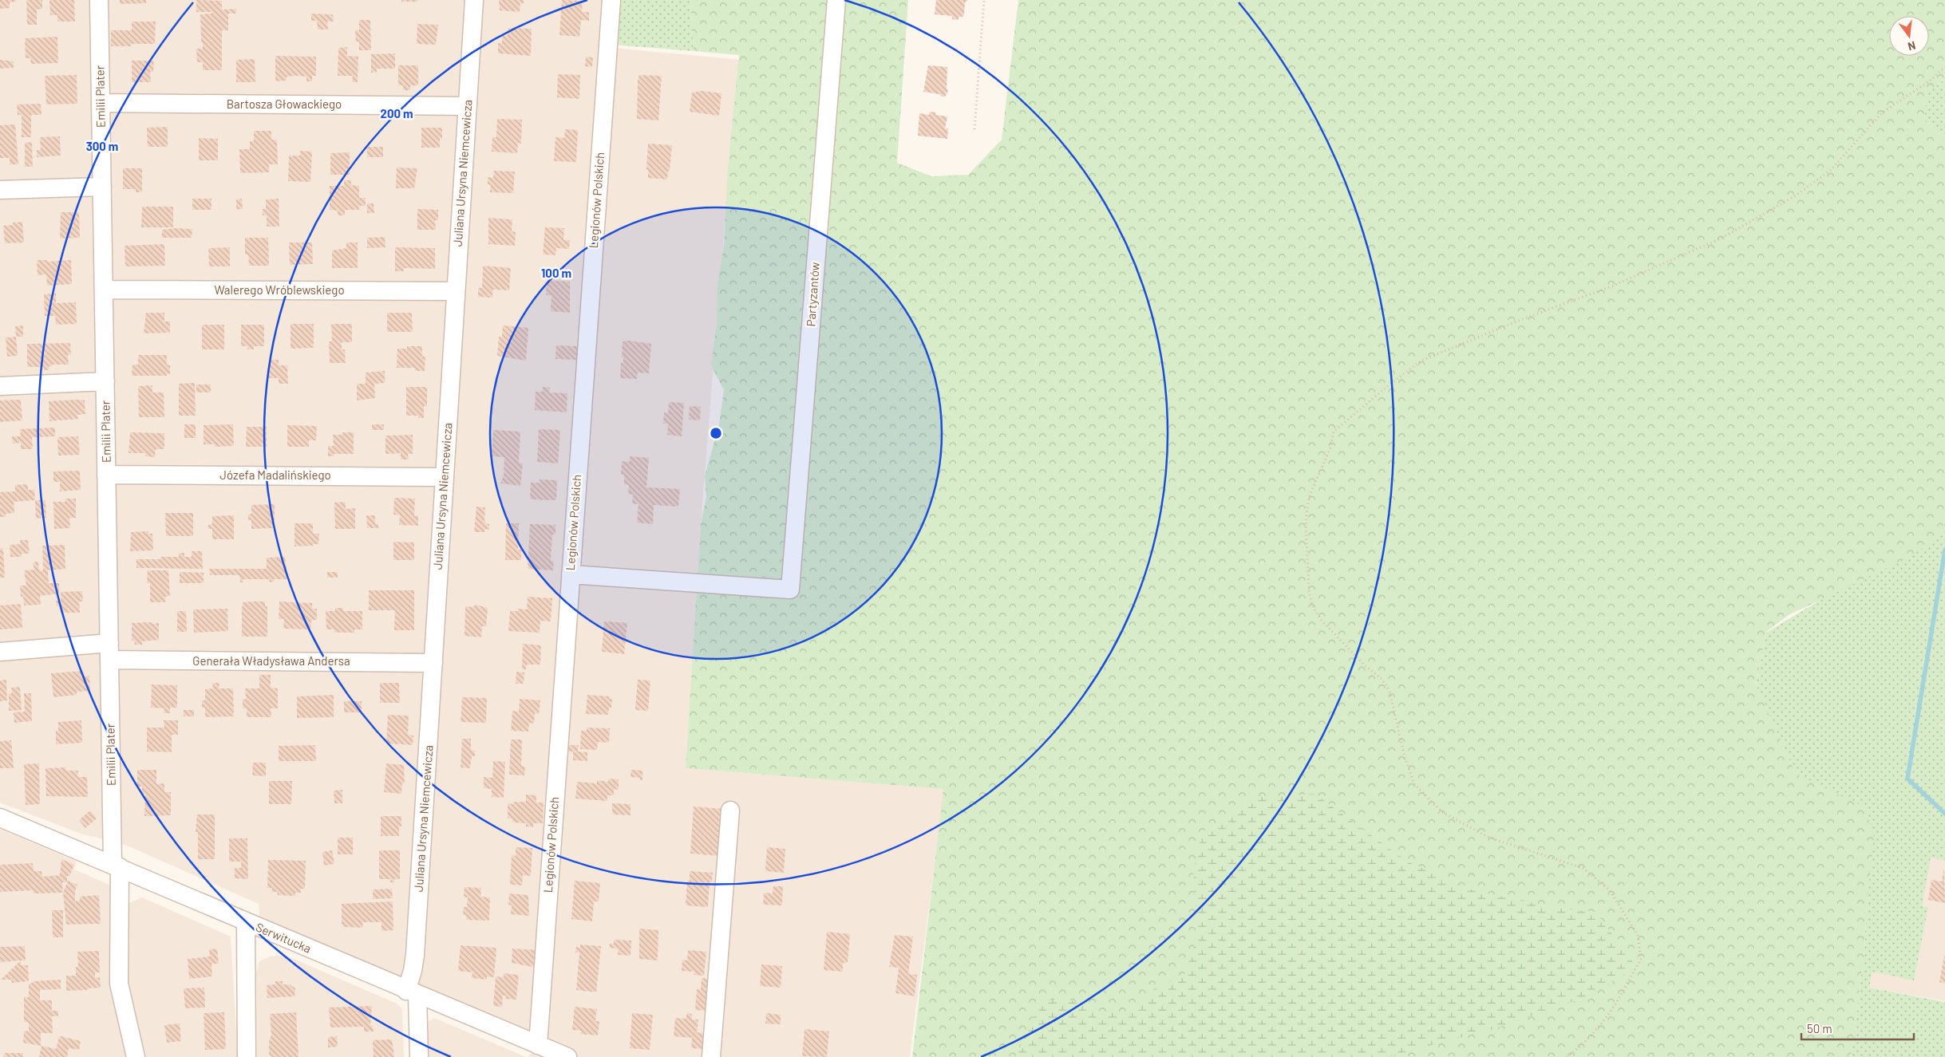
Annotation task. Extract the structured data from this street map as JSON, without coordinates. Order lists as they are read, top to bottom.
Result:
{
  "streets": {
    "street": [
      "Emilii Plater",
      "Bartosza Głowackiego",
      "Juliana Ursyna Niemcewicza",
      "Legionów Polskich",
      "Walerego Wróblewskiego",
      "Partyzantów",
      "Józefa Madalińskiego",
      "Generała Władysława Andersa",
      "Serwitucka"
    ]
  },
  "crossings": [
    ["Emilii Plater", "Bartosza Głowackiego"],
    ["Emilii Plater", "Walerego Wróblewskiego"],
    ["Emilii Plater", "Józefa Madalińskiego"],
    ["Emilii Plater", "Generała Władysława Andersa"],
    ["Emilii Plater", "Serwitucka"],
    ["Bartosza Głowackiego", "Juliana Ursyna Niemcewicza"],
    ["Juliana Ursyna Niemcewicza", "Walerego Wróblewskiego"],
    ["Juliana Ursyna Niemcewicza", "Józefa Madalińskiego"],
    ["Juliana Ursyna Niemcewicza", "Generała Władysława Andersa"],
    ["Juliana Ursyna Niemcewicza", "Serwitucka"],
    ["Legionów Polskich", "Partyzantów"],
    ["Legionów Polskich", "Serwitucka"]
  ],
  "scale_bar": "50 m",
  "north": "bottom",
  "rings": ["200 m", "300 m", "100 m"]
}
